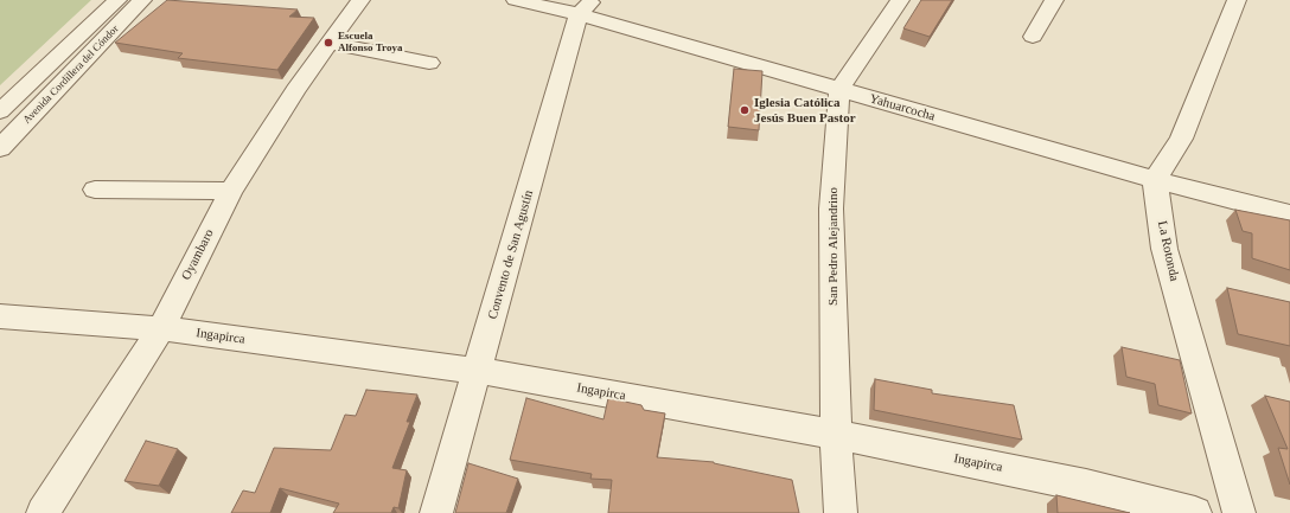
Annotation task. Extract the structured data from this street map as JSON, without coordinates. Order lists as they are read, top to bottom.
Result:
{
  "streets": {
    "street": [
      "Avenida Cordillera del Cóndor",
      "Yahuarcocha",
      "San Pedro Alejandrino",
      "La Rotonda",
      "Oyambaro",
      "Convento de San Agustín",
      "Ingapirca"
    ]
  },
  "crossings": [
    ["Yahuarcocha", "San Pedro Alejandrino"],
    ["Yahuarcocha", "La Rotonda"],
    ["Yahuarcocha", "Convento de San Agustín"],
    ["San Pedro Alejandrino", "Ingapirca"],
    ["Oyambaro", "Ingapirca"],
    ["Convento de San Agustín", "Ingapirca"]
  ],
  "places": ["Escuela Alfonso Troya", "Iglesia Católica Jesús Buen Pastor"]
}
